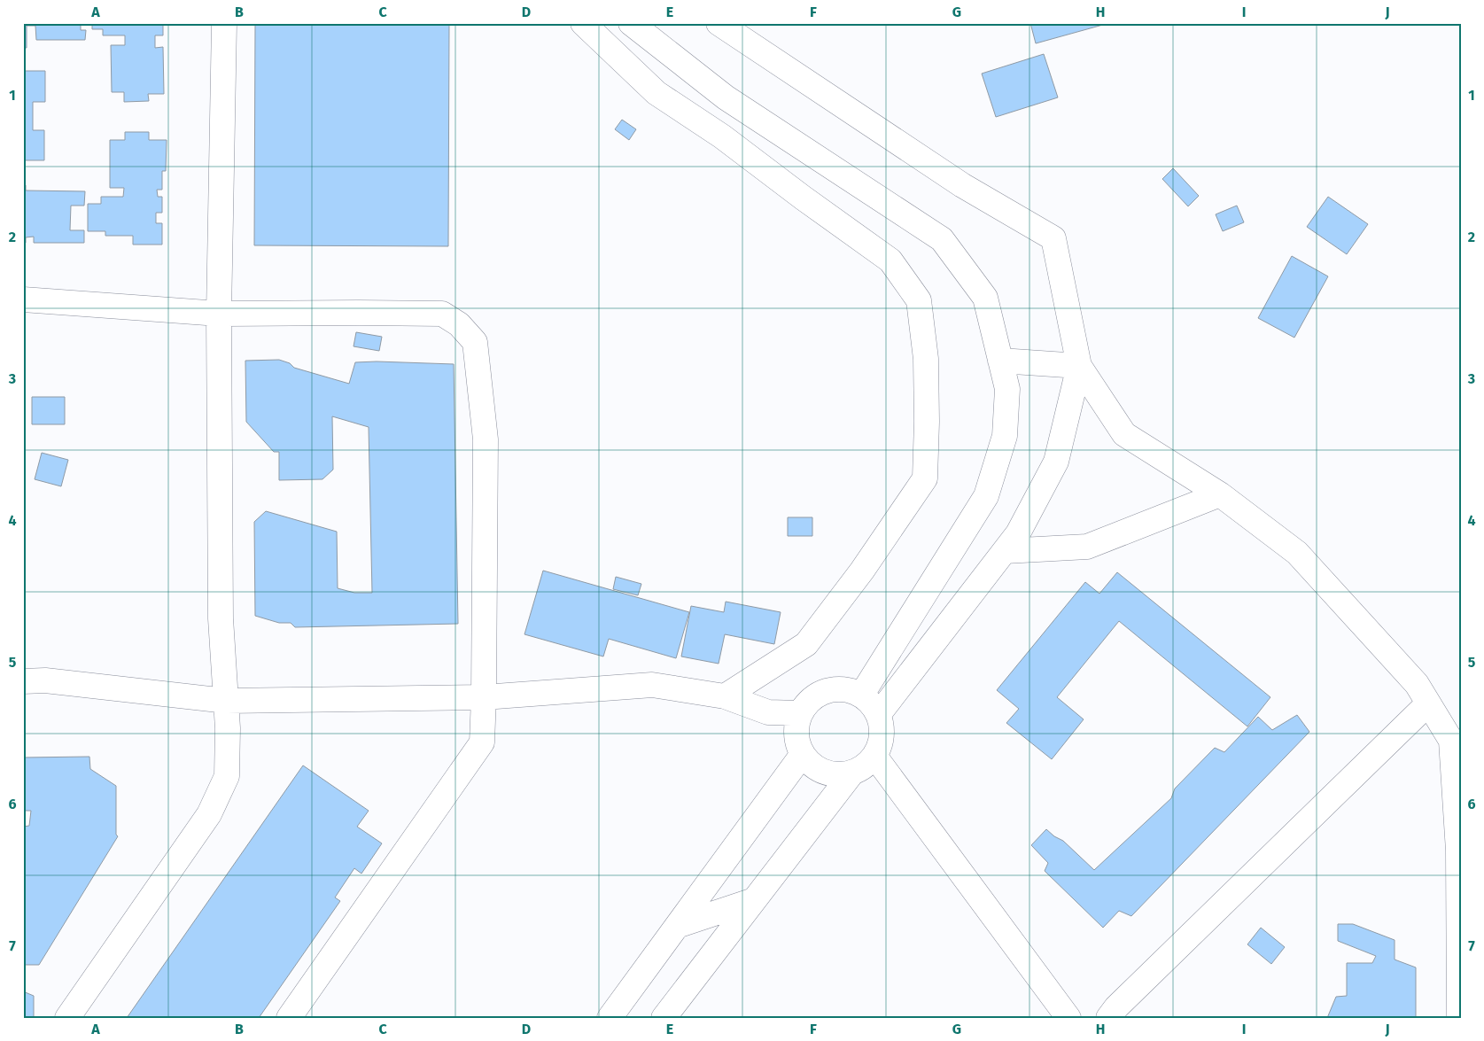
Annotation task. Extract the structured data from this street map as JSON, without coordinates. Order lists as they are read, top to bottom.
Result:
{
  "grid": {
    "columns": [
      "A",
      "B",
      "C",
      "D",
      "E",
      "F",
      "G",
      "H",
      "I",
      "J"
    ],
    "rows": [
      "1",
      "2",
      "3",
      "4",
      "5",
      "6",
      "7"
    ]
  }
}
